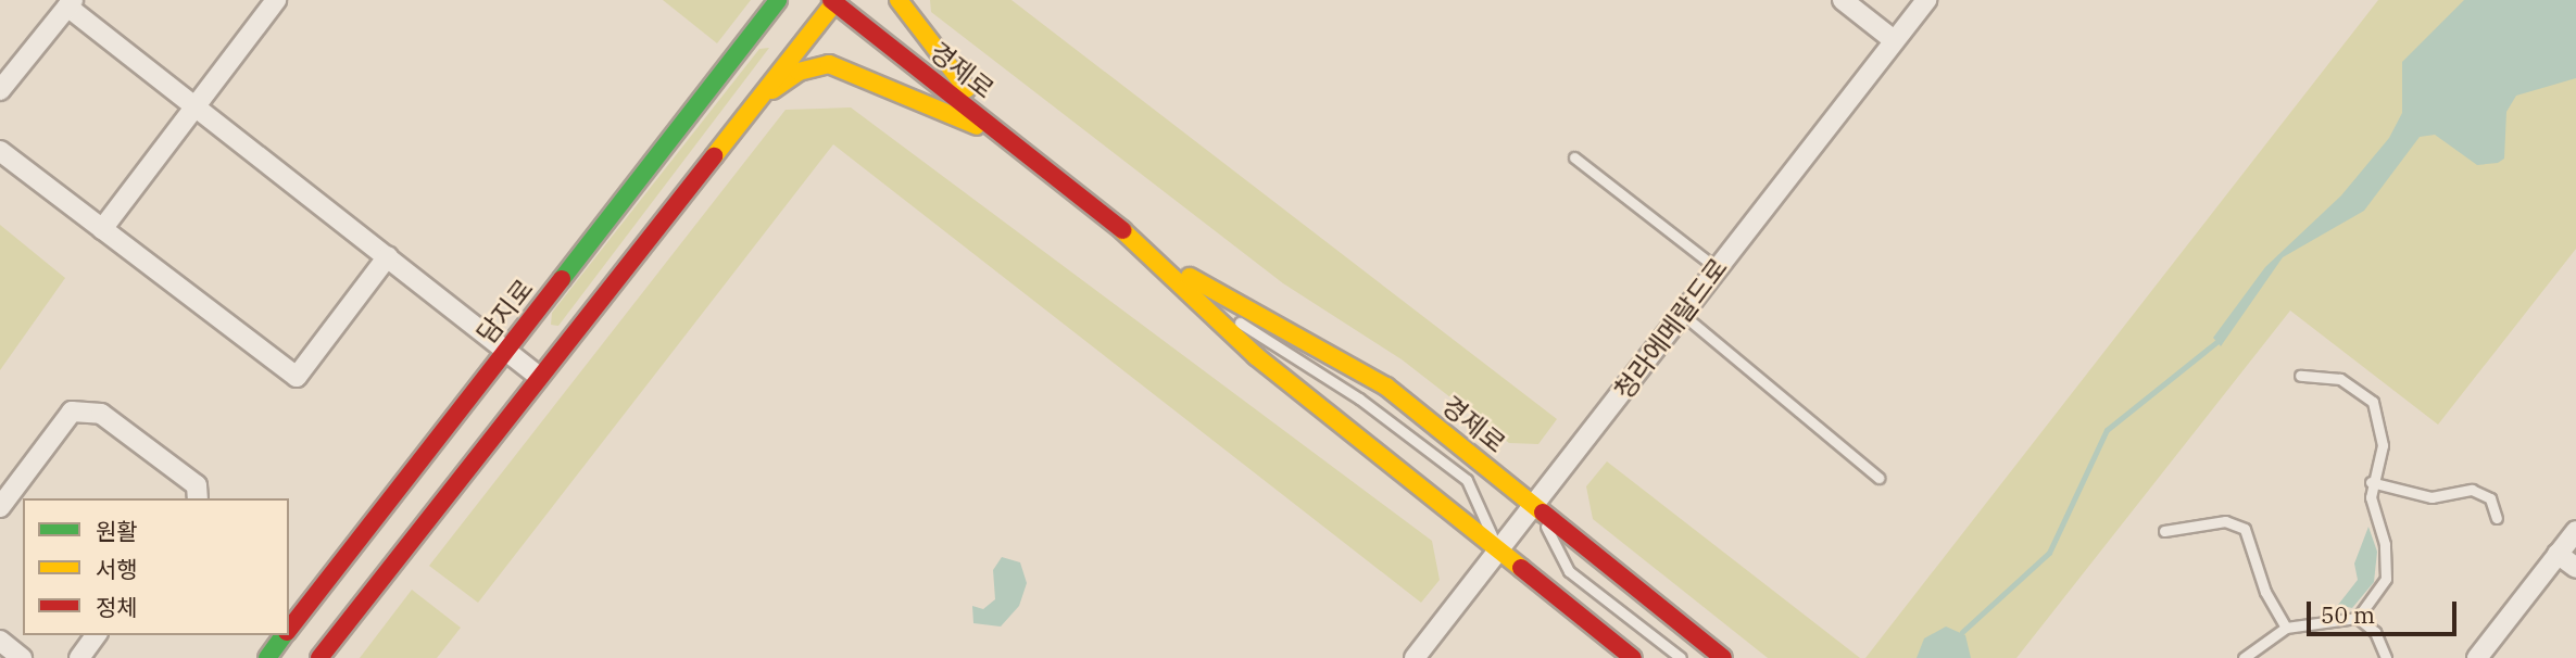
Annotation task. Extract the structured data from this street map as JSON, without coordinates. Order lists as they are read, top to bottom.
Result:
{
  "streets": {
    "main road": ["경제로", "담지로"],
    "street": ["청라에메랄드로"]
  },
  "crossings": [
    ["경제로", "청라에메랄드로"]
  ],
  "legend": ["원활", "서행", "정체"],
  "scale_bar": "50 m"
}
